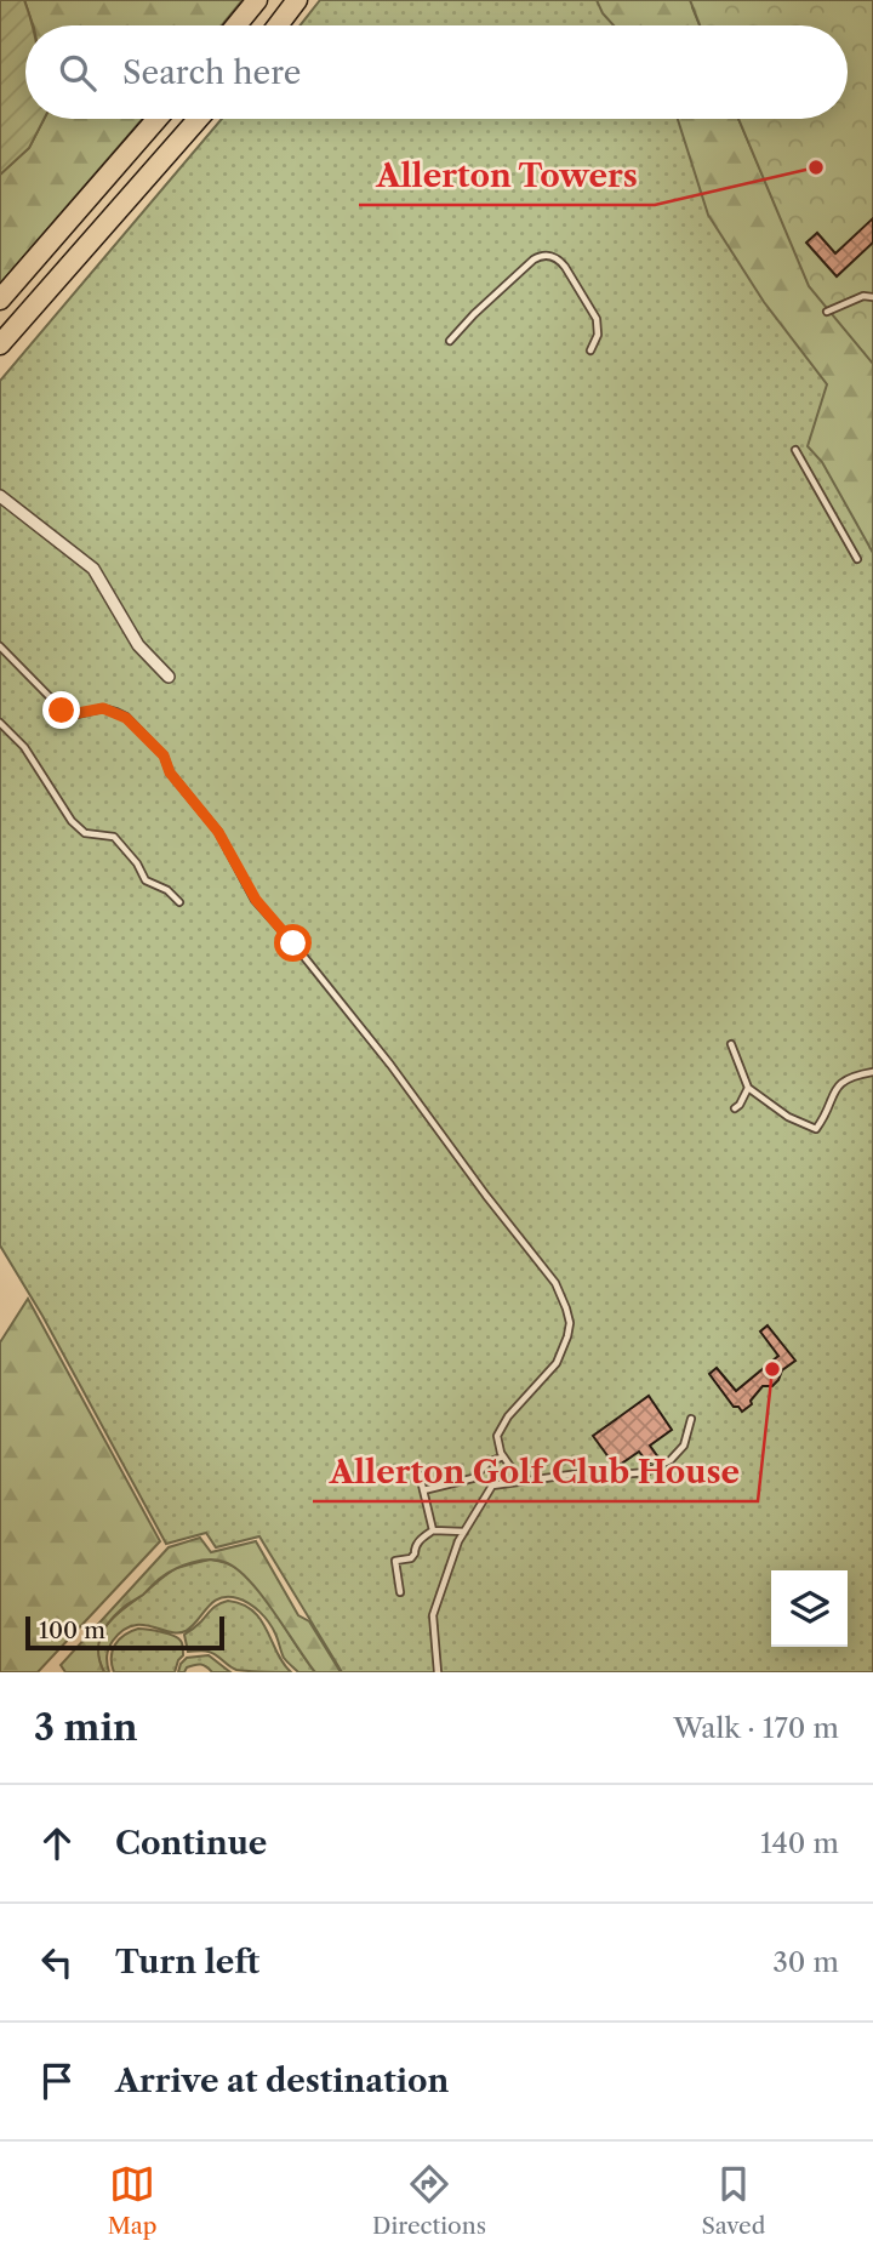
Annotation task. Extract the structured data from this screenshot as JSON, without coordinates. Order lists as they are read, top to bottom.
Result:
{
  "places": ["Allerton Towers", "Allerton Golf Club House"],
  "scale_bar": "100 m",
  "page": {
    "search": "Search here",
    "scale": "100 m",
    "heading": ["3 min", "Walk · 170 m"],
    "list": [
      ["Continue", "140 m"],
      ["Turn left", "30 m"],
      "Arrive at destination"
    ],
    "nav": ["Map", "Directions", "Saved"]
  }
}
